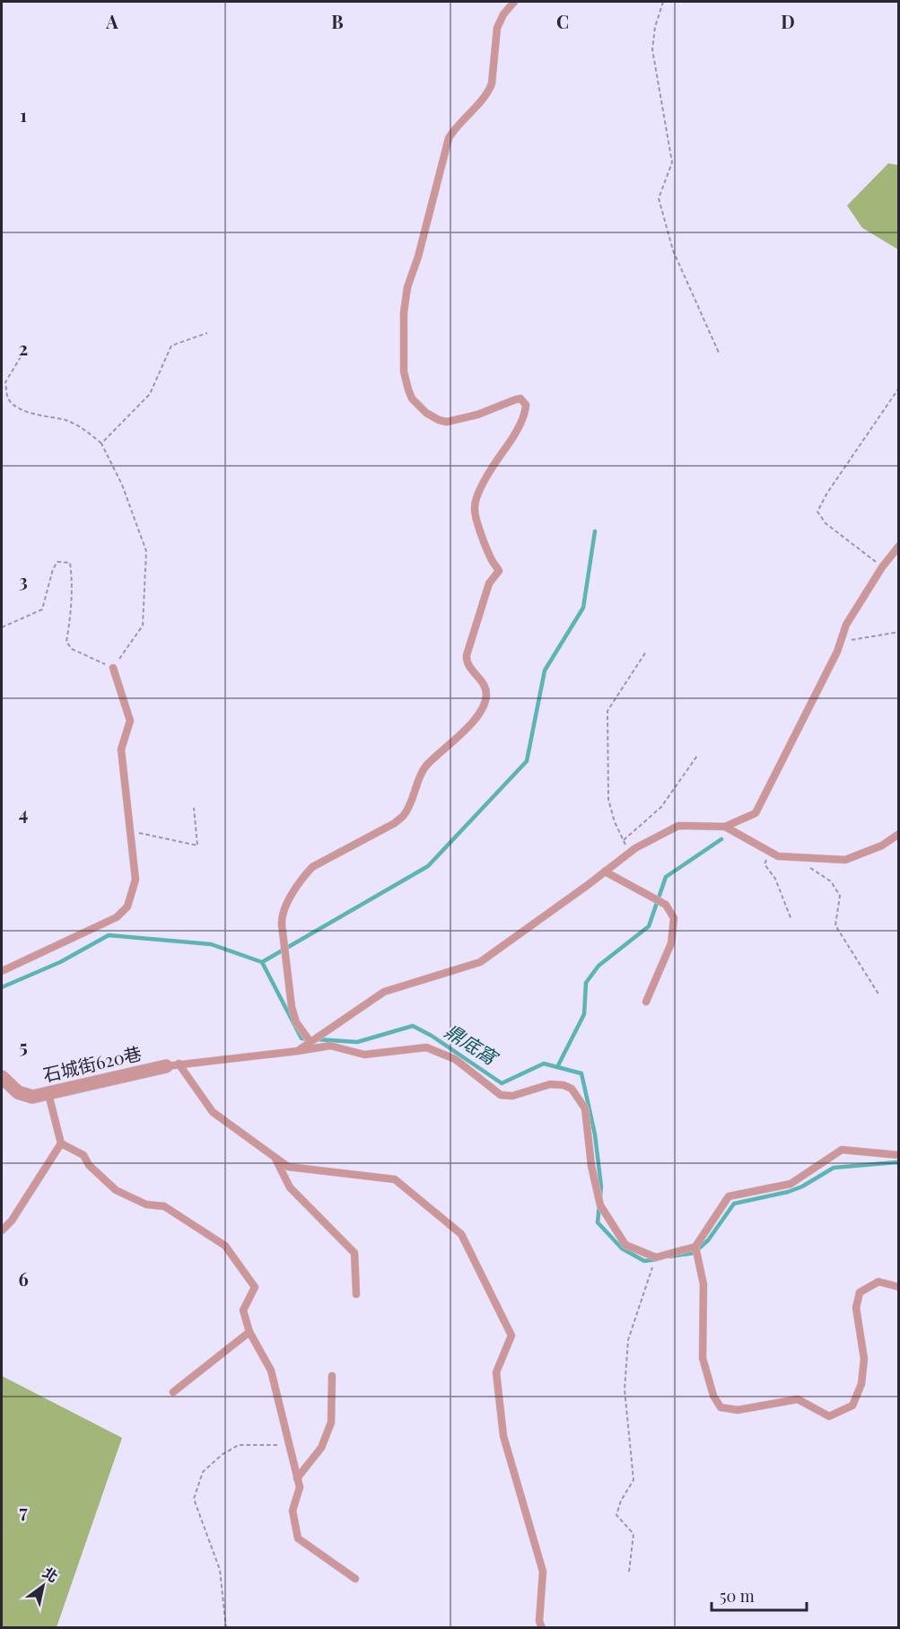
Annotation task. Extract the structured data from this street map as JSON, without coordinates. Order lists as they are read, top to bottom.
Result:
{
  "streets": {
    "street": ["石城街620巷"]
  },
  "water": ["鼎底窩"],
  "scale_bar": "50 m",
  "north": "top right",
  "grid": {
    "columns": [
      "A",
      "B",
      "C",
      "D"
    ],
    "rows": [
      "1",
      "2",
      "3",
      "4",
      "5",
      "6",
      "7"
    ]
  }
}
